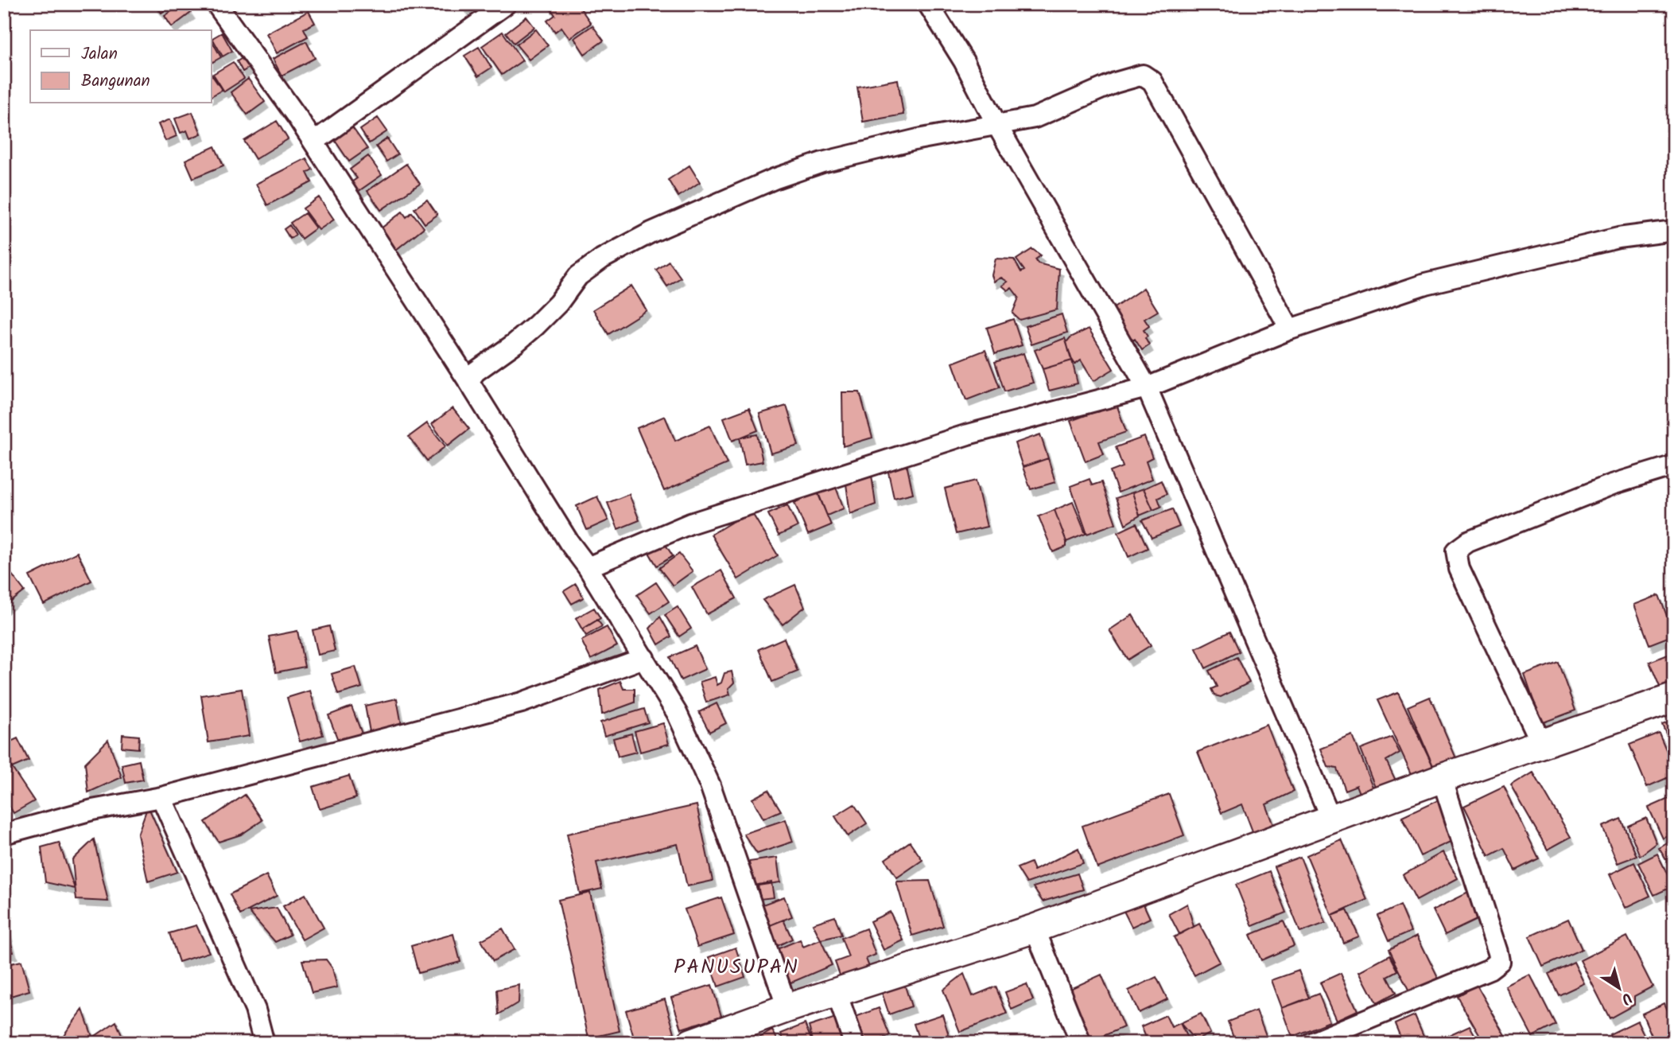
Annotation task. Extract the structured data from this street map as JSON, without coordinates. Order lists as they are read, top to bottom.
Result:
{
  "districts": ["PANUSUPAN"],
  "legend": ["Jalan", "Bangunan"],
  "north": "bottom right"
}
